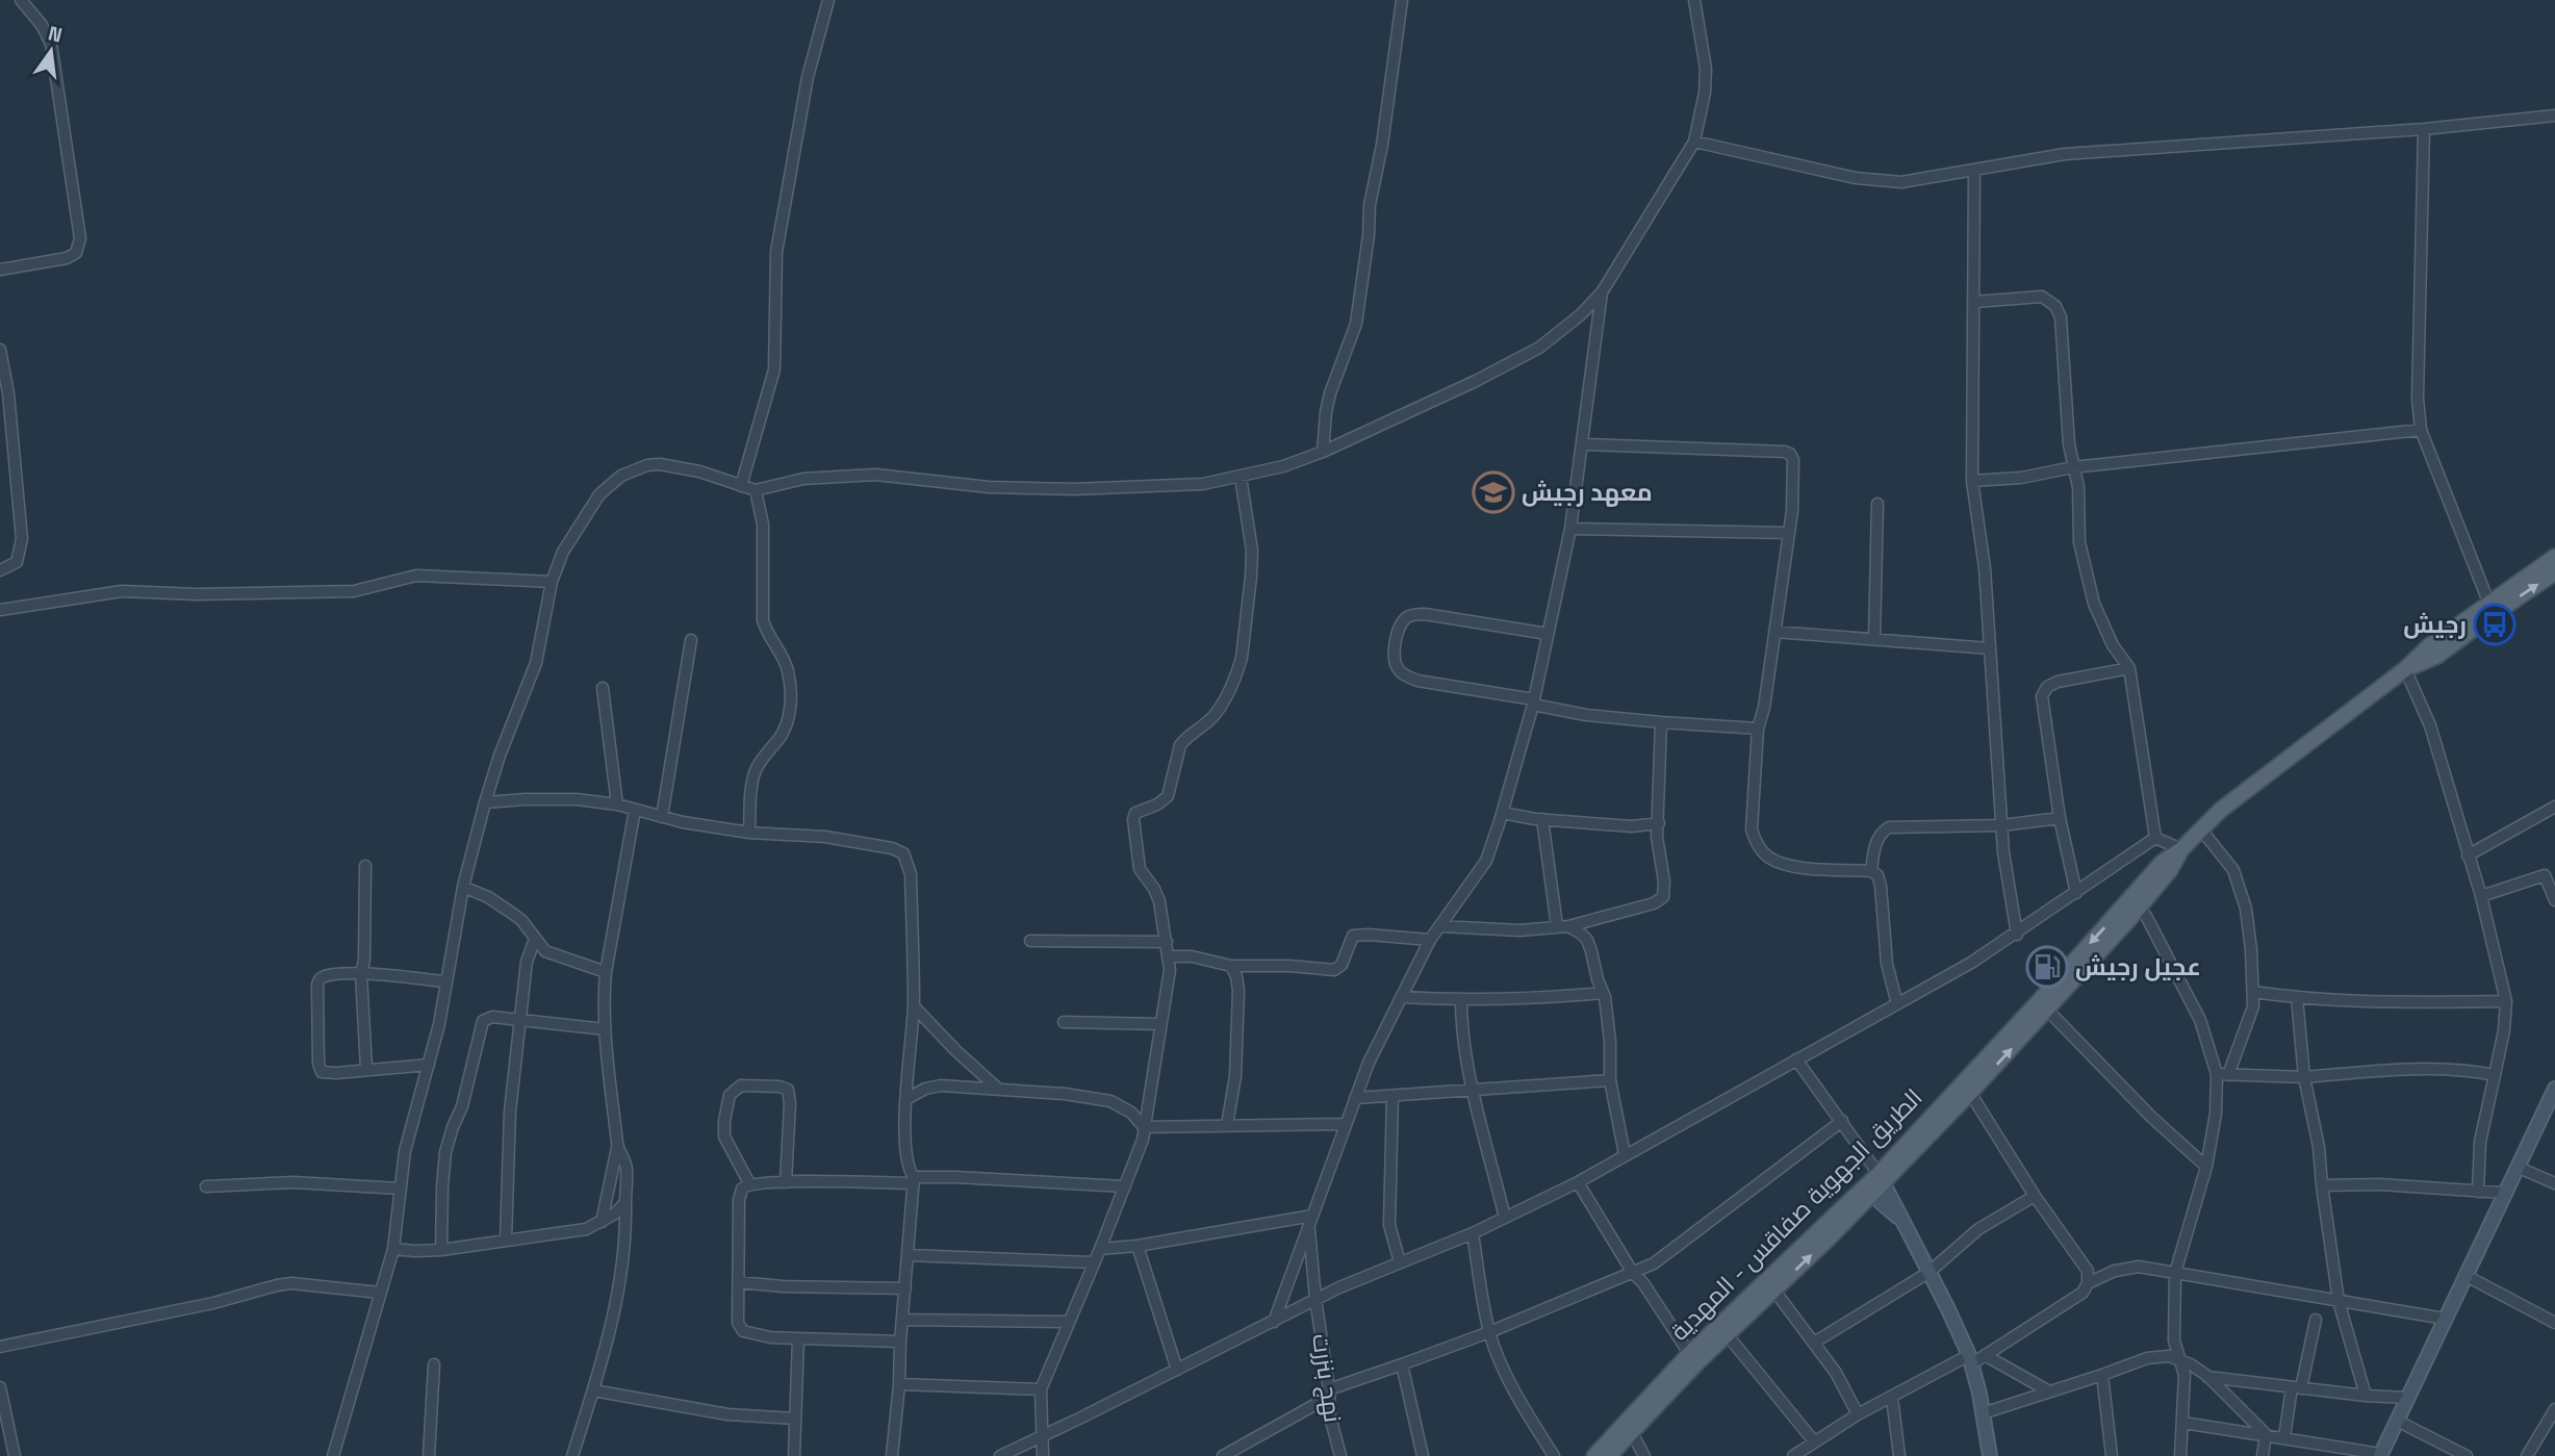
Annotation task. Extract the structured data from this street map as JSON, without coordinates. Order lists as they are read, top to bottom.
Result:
{
  "streets": {
    "main road": ["الطريق الجهوية صفاقس - المهدية"],
    "street": ["نهج بنزرت"]
  },
  "places": {
    "school or university": ["معهد رجيش"],
    "bus stop": ["رجيش"],
    "fuel station": ["عجيل رجيش"]
  },
  "north": "top"
}
